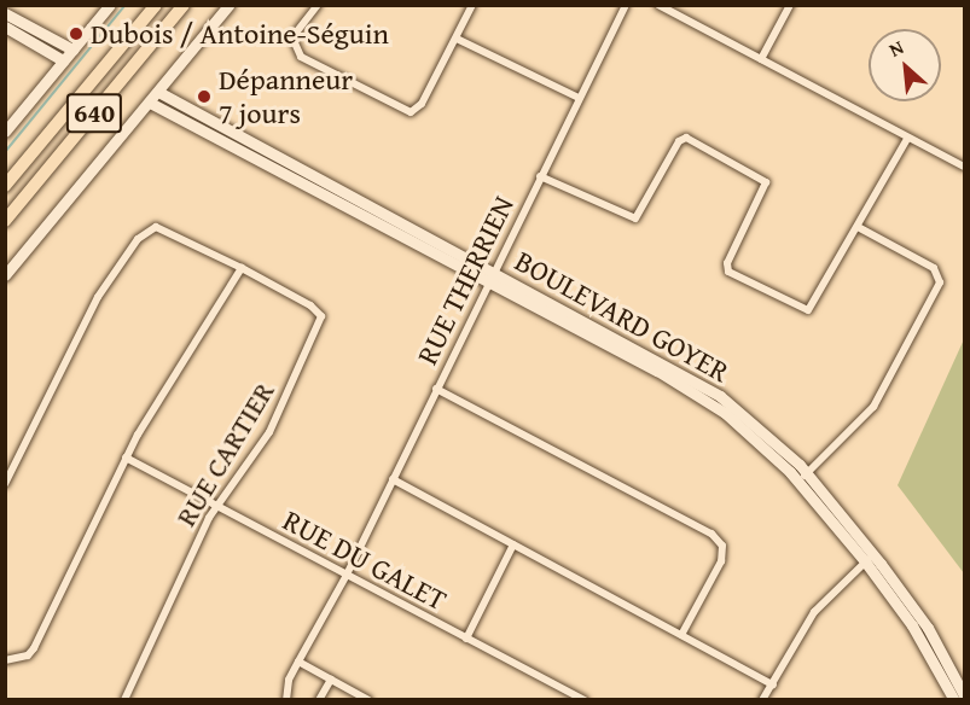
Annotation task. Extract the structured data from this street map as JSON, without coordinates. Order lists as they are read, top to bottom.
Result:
{
  "streets": {
    "highway": ["640"],
    "street": [
      "RUE THERRIEN",
      "BOULEVARD GOYER",
      "RUE CARTIER",
      "RUE DU GALET"
    ]
  },
  "crossings": [
    ["RUE THERRIEN", "BOULEVARD GOYER"],
    ["RUE THERRIEN", "RUE DU GALET"],
    ["RUE CARTIER", "RUE DU GALET"]
  ],
  "places": ["Dubois / Antoine-Séguin", "Dépanneur 7 jours"],
  "north": "top left"
}
